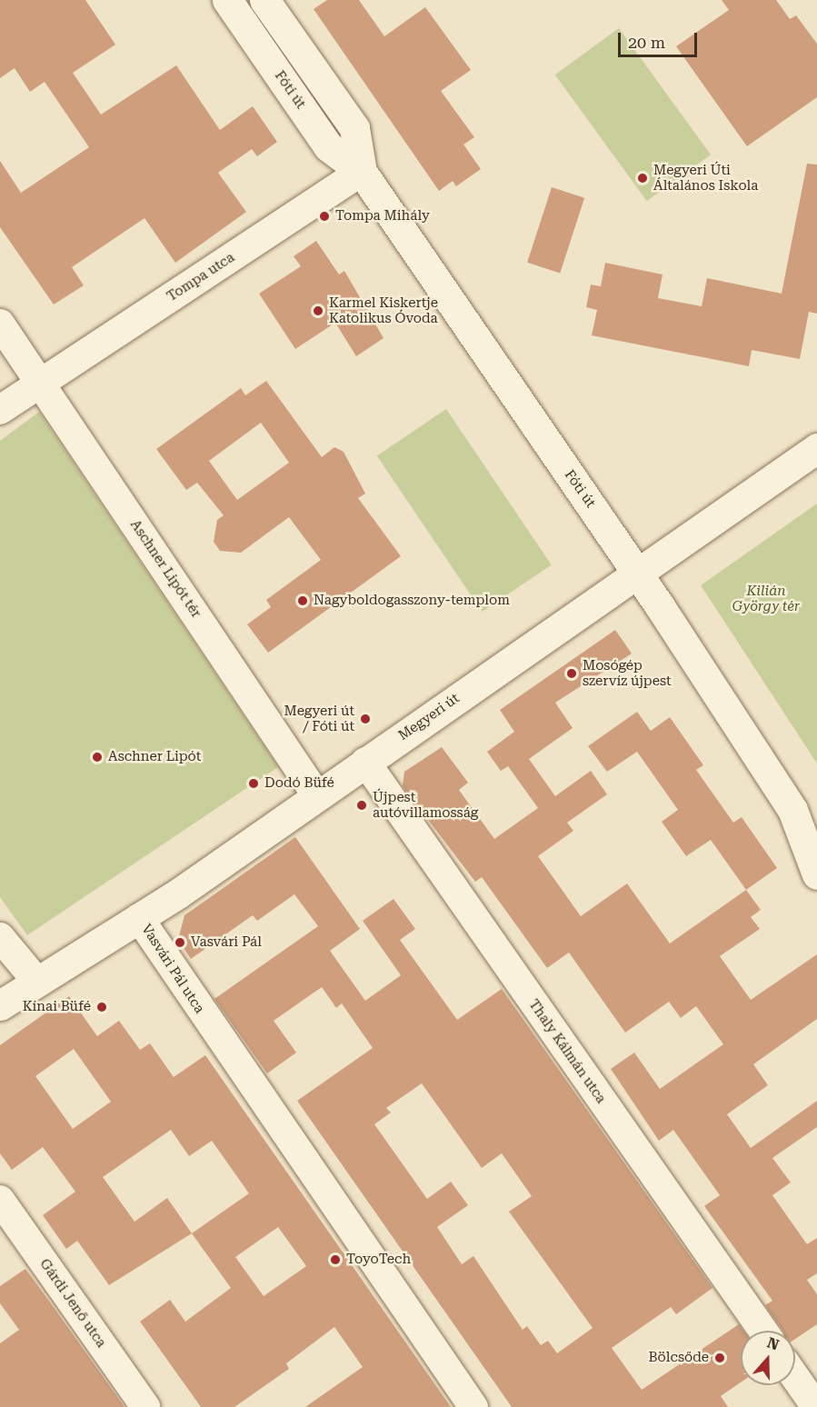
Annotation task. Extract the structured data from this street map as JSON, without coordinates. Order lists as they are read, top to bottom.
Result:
{
  "streets": {
    "street": [
      "Fóti út",
      "Tompa utca",
      "Aschner Lipót tér",
      "Megyeri út",
      "Vasvári Pál utca",
      "Thaly Kálmán utca",
      "Gárdi Jenő utca"
    ]
  },
  "crossings": [
    ["Fóti út", "Tompa utca"],
    ["Fóti út", "Megyeri út"],
    ["Tompa utca", "Aschner Lipót tér"],
    ["Aschner Lipót tér", "Megyeri út"],
    ["Megyeri út", "Vasvári Pál utca"],
    ["Megyeri út", "Thaly Kálmán utca"]
  ],
  "parks": ["Kilián György tér"],
  "places": [
    "Megyeri Úti Általános Iskola",
    "Tompa Mihály",
    "Karmel Kiskertje Katolikus Óvoda",
    "Nagyboldogasszony-templom",
    "Mosógép szervíz újpest",
    "Megyeri út / Fóti út",
    "Aschner Lipót",
    "Dodó Büfé",
    "Újpest autóvillamosság",
    "Vasvári Pál",
    "Kínai Büfé",
    "ToyoTech",
    "Bölcsőde"
  ],
  "scale_bar": "20 m",
  "north": "top"
}
